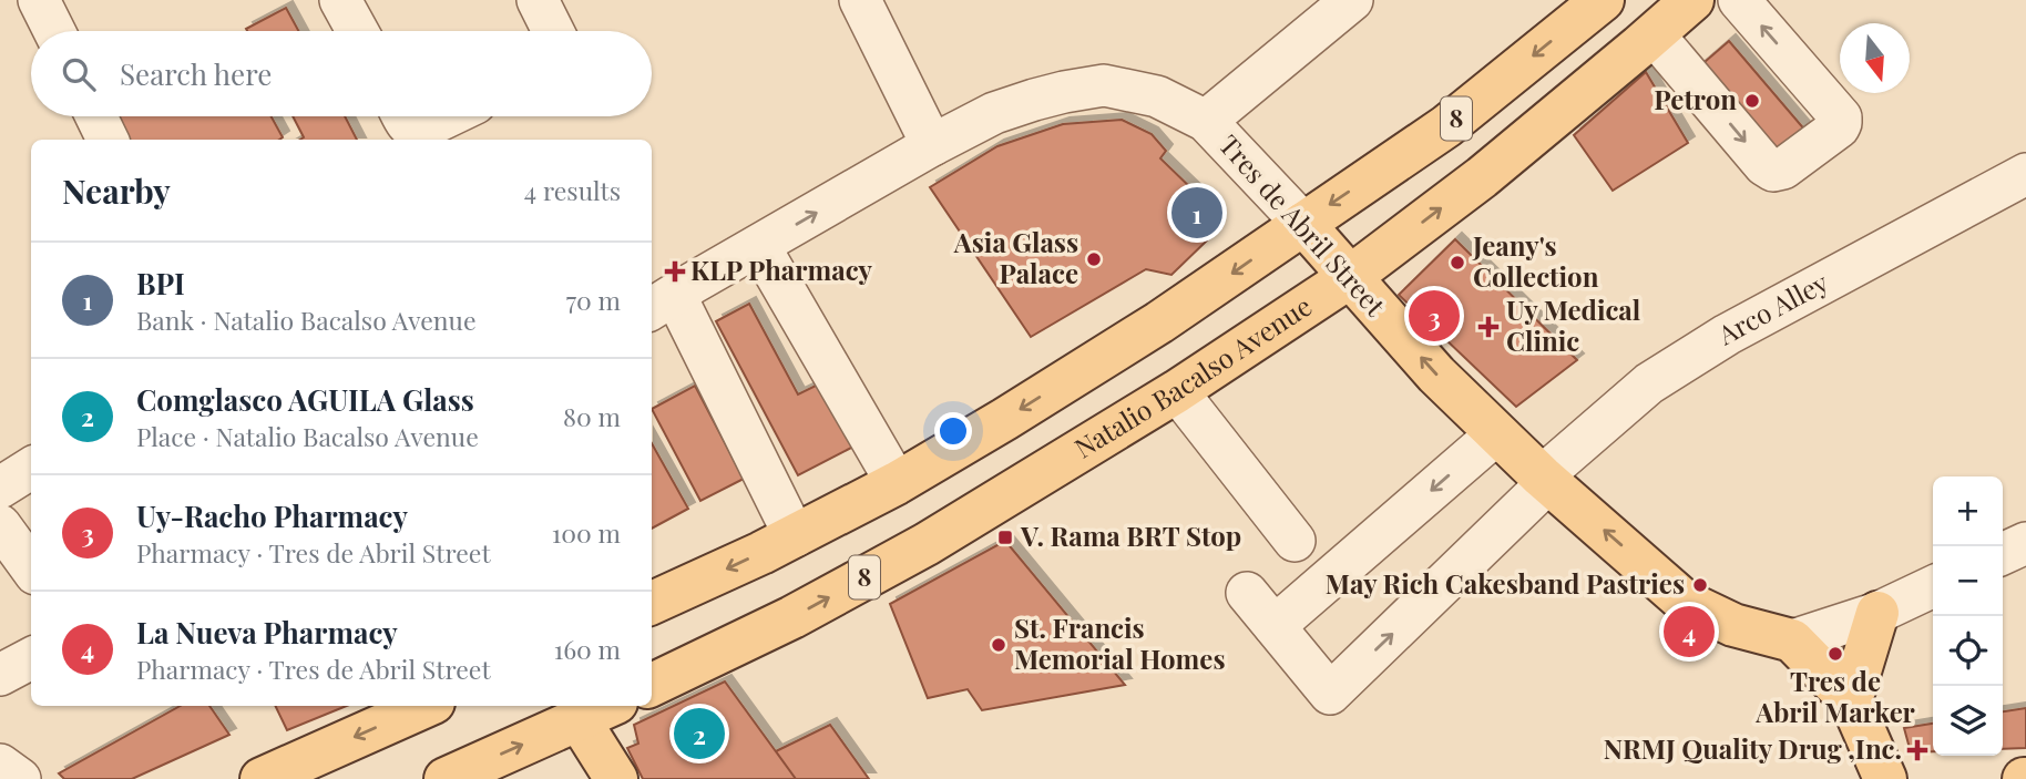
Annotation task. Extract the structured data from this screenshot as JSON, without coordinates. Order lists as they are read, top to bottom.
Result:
{
  "streets": {
    "main road": ["8", "Tres de Abril Street", "Natalio Bacalso Avenue"],
    "street": ["Arco Alley"]
  },
  "crossings": [
    ["8", "Tres de Abril Street"],
    ["Tres de Abril Street", "Arco Alley"],
    ["Tres de Abril Street", "Natalio Bacalso Avenue"]
  ],
  "places": {
    "other": [
      "Petron",
      "Asia Glass Palace",
      "Jeany's Collection",
      "May Rich Cakesband Pastries",
      "St. Francis Memorial Homes",
      "Tres de Abril Marker"
    ],
    "health": ["KLP Pharmacy", "Uy Medical Clinic", "NRMJ Quality Drug ,Inc."],
    "transit": ["V. Rama BRT Stop"]
  },
  "north": "bottom",
  "page": {
    "search": "Search here",
    "heading": ["Nearby", "4 results"],
    "pins": [
      "1",
      "3",
      "4",
      "2"
    ],
    "list": [
      {
        "mark": "1",
        "name": "BPI",
        "note": "Bank · Natalio Bacalso Avenue",
        "value": "70 m"
      },
      {
        "mark": "2",
        "name": "Comglasco AGUILA Glass",
        "note": "Place · Natalio Bacalso Avenue",
        "value": "80 m"
      },
      {
        "mark": "3",
        "name": "Uy-Racho Pharmacy",
        "note": "Pharmacy · Tres de Abril Street",
        "value": "100 m"
      },
      {
        "mark": "4",
        "name": "La Nueva Pharmacy",
        "note": "Pharmacy · Tres de Abril Street",
        "value": "160 m"
      }
    ],
    "map_buttons": ["+", "−"]
  }
}
